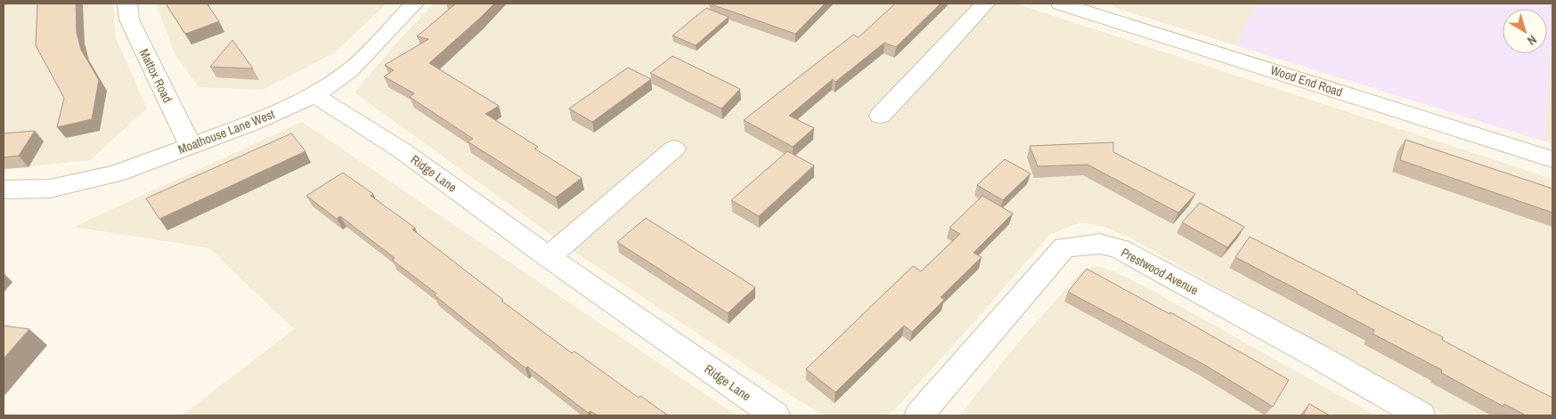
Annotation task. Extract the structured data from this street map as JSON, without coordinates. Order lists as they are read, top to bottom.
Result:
{
  "streets": {
    "street": [
      "Mattox Road",
      "Wood End Road",
      "Moathouse Lane West",
      "Ridge Lane",
      "Prestwood Avenue"
    ]
  },
  "crossings": [
    ["Mattox Road", "Moathouse Lane West"],
    ["Moathouse Lane West", "Ridge Lane"]
  ],
  "north": "bottom right"
}
